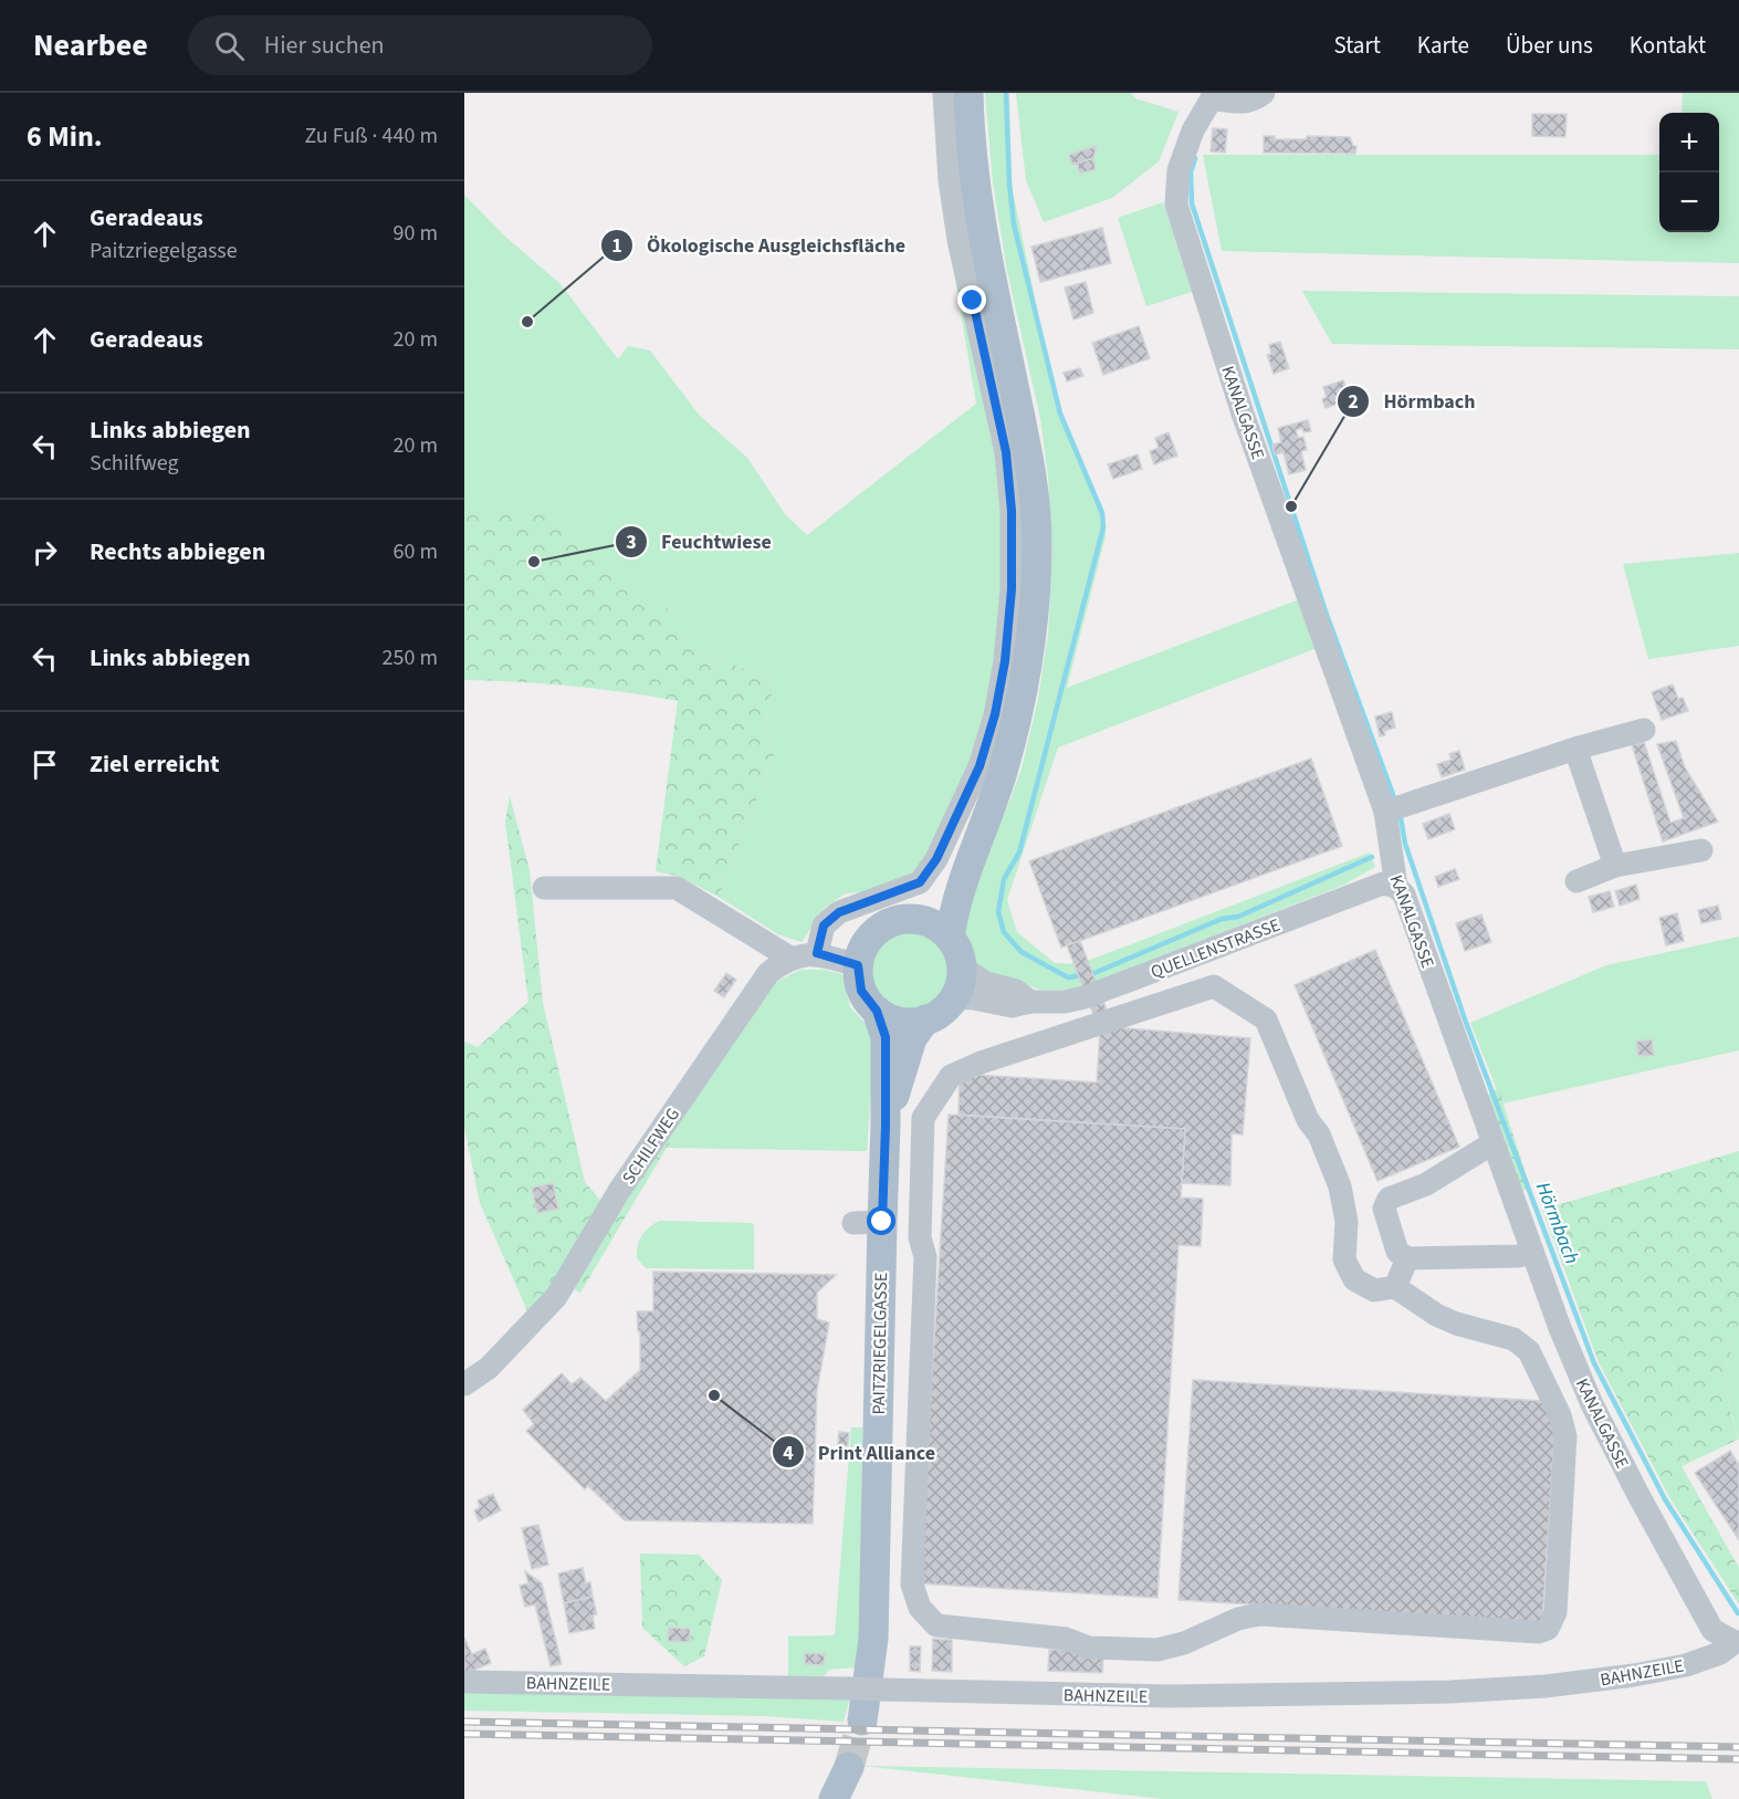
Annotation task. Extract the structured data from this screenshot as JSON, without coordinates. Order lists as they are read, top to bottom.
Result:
{
  "streets": {
    "main road": ["PAITZRIEGELGASSE"],
    "street": [
      "KANALGASSE",
      "QUELLENSTRASSE",
      "SCHILFWEG",
      "BAHNZEILE"
    ]
  },
  "crossings": [
    ["KANALGASSE", "QUELLENSTRASSE"],
    ["KANALGASSE", "BAHNZEILE"],
    ["QUELLENSTRASSE", "SCHILFWEG"],
    ["QUELLENSTRASSE", "PAITZRIEGELGASSE"],
    ["SCHILFWEG", "PAITZRIEGELGASSE"]
  ],
  "water": ["Hörmbach"],
  "places": [
    "Ökologische Ausgleichsfläche",
    "Hörmbach",
    "Feuchtwiese",
    "Print Alliance"
  ],
  "page": {
    "header": "Nearbee",
    "search": "Hier suchen",
    "nav": [
      "Start",
      "Karte",
      "Über uns",
      "Kontakt"
    ],
    "heading": ["6 Min.", "Zu Fuß · 440 m"],
    "map_buttons": ["+", "−"],
    "list": [
      ["Geradeaus", "Paitzriegelgasse", "90 m"],
      ["Geradeaus", "20 m"],
      ["Links abbiegen", "Schilfweg", "20 m"],
      ["Rechts abbiegen", "60 m"],
      ["Links abbiegen", "250 m"],
      "Ziel erreicht"
    ]
  }
}
